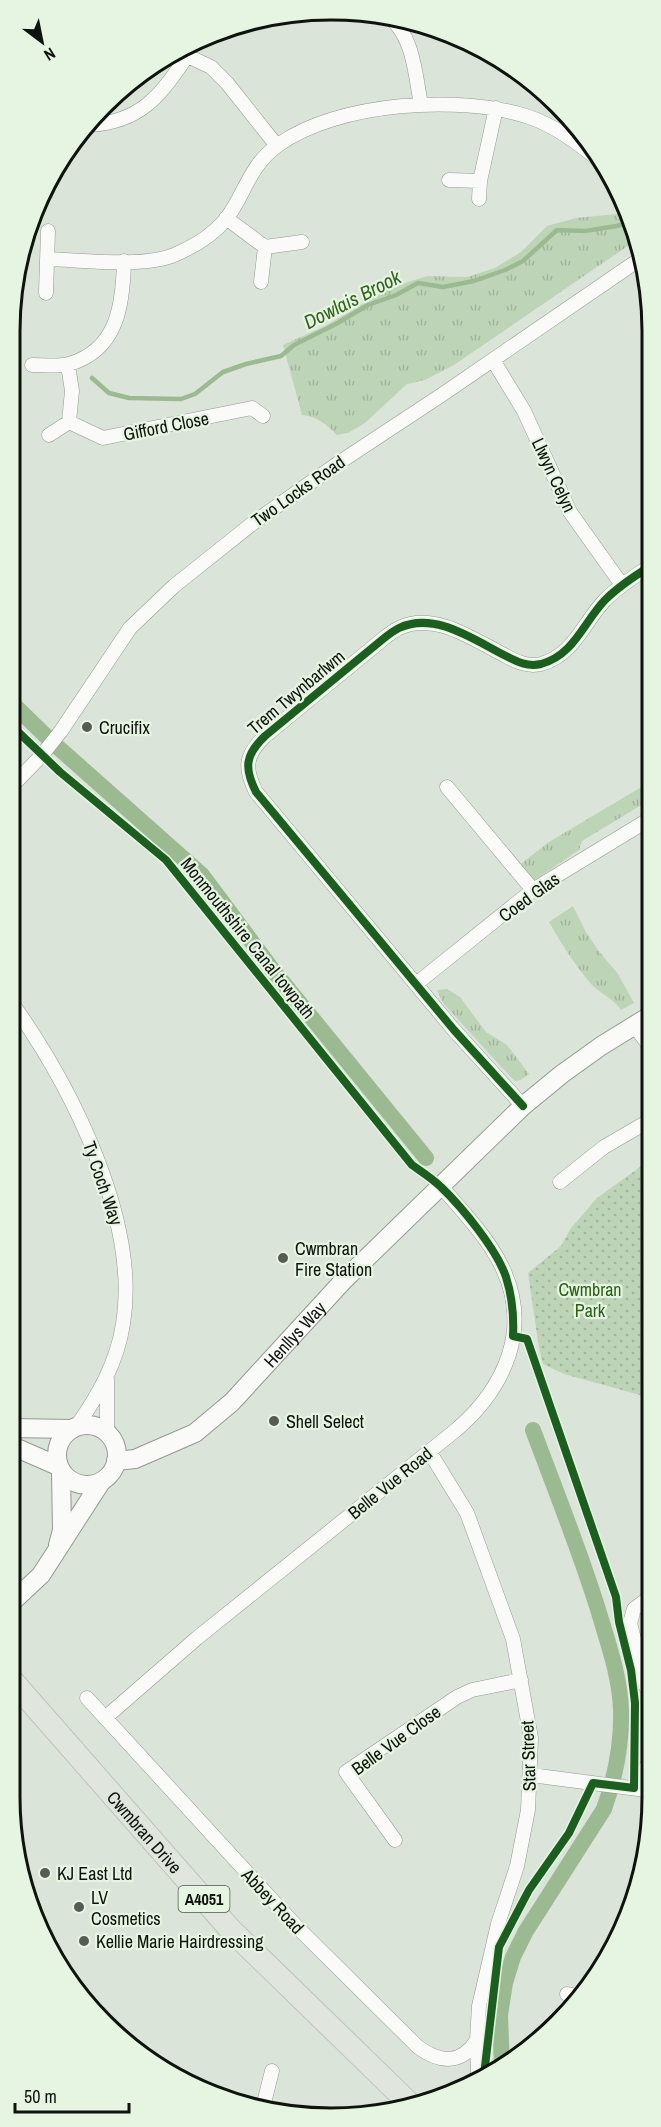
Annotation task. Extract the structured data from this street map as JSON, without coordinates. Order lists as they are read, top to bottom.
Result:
{
  "streets": {
    "main road": ["Cwmbran Drive", "A4051"],
    "street": [
      "Gifford Close",
      "Llwyn Celyn",
      "Two Locks Road",
      "Trem Twynbarlwm",
      "Coed Glas",
      "Ty Coch Way",
      "Henllys Way",
      "Belle Vue Road",
      "Belle Vue Close",
      "Star Street",
      "Abbey Road"
    ],
    "cycle path": ["Monmouthshire Canal towpath"]
  },
  "crossings": [
    ["Llwyn Celyn", "Two Locks Road"],
    ["Llwyn Celyn", "Trem Twynbarlwm"],
    ["Trem Twynbarlwm", "Coed Glas"],
    ["Trem Twynbarlwm", "Henllys Way"],
    ["Ty Coch Way", "Henllys Way"],
    ["Henllys Way", "Belle Vue Road"],
    ["Belle Vue Road", "Star Street"],
    ["Belle Vue Road", "Abbey Road"],
    ["Belle Vue Close", "Star Street"],
    ["Star Street", "Abbey Road"]
  ],
  "water": ["Dowlais Brook"],
  "parks": ["Cwmbran Park"],
  "places": [
    "Crucifix",
    "Cwmbran Fire Station",
    "Shell Select",
    "KJ East Ltd",
    "LV Cosmetics",
    "Kellie Marie Hairdressing"
  ],
  "scale_bar": "50 m",
  "north": "bottom right"
}
